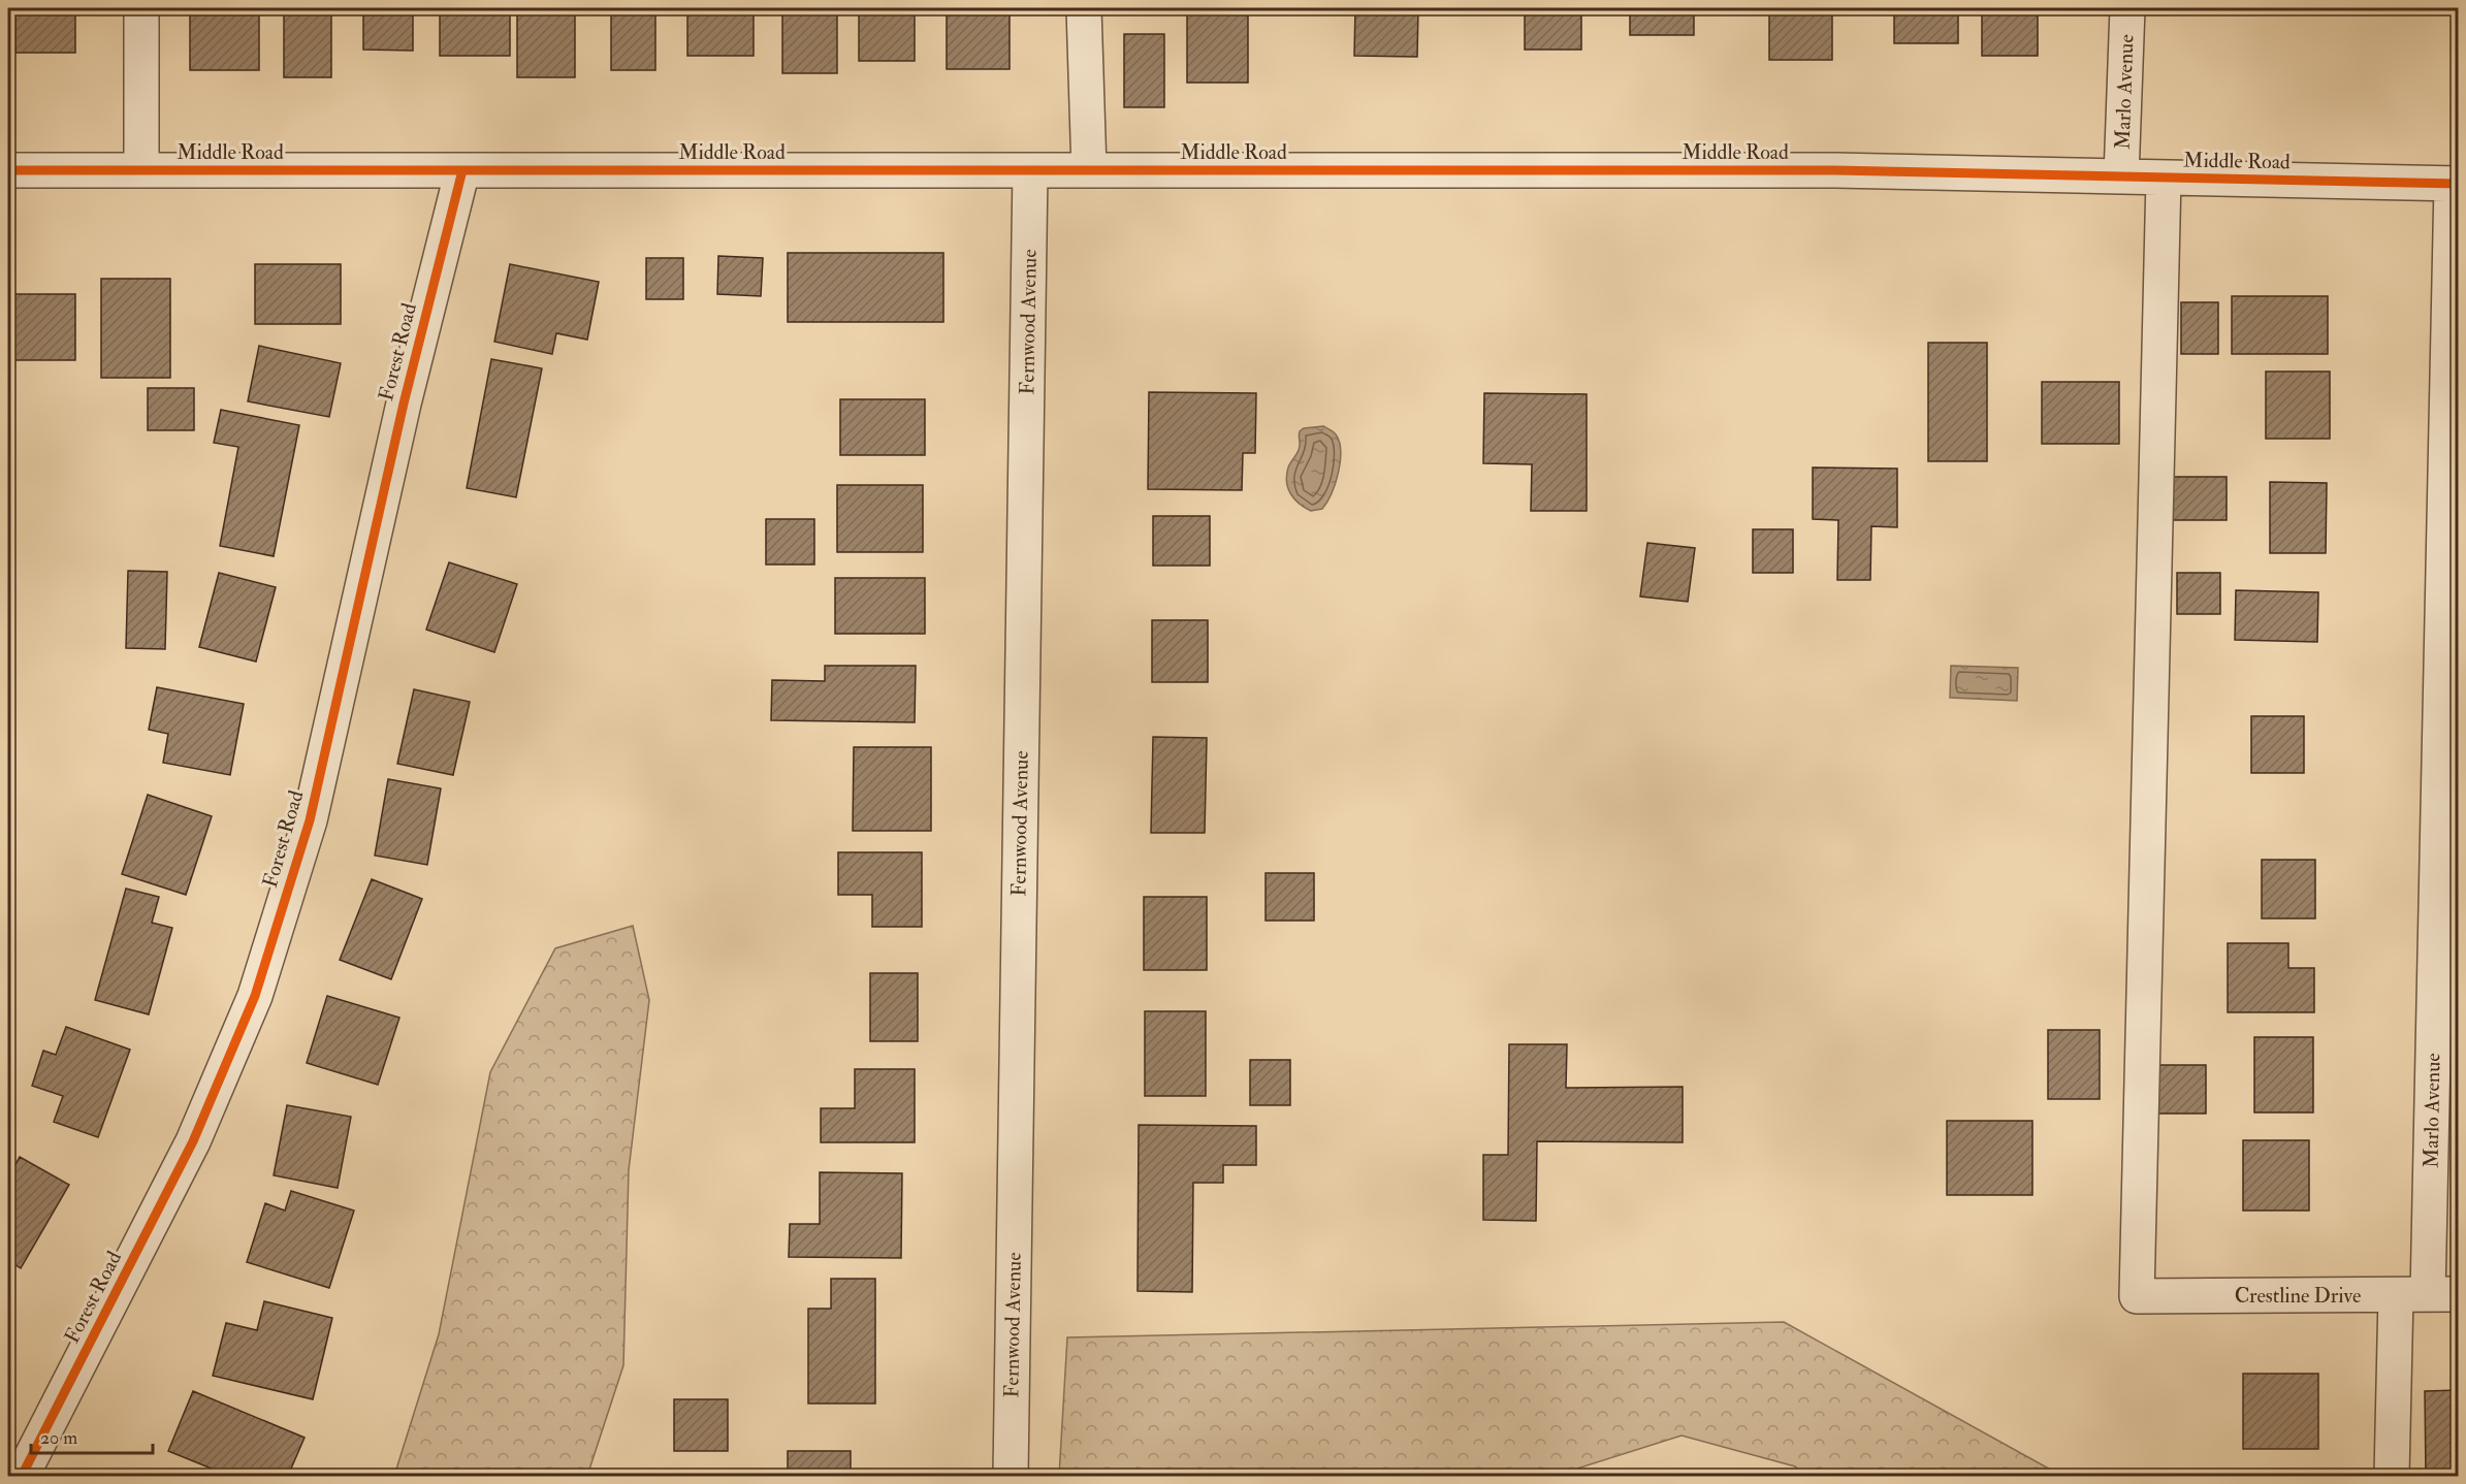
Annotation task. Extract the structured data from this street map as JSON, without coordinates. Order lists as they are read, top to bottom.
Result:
{
  "streets": {
    "street": [
      "Marlo Avenue",
      "Middle Road",
      "Fernwood Avenue",
      "Forest Road",
      "Crestline Drive"
    ]
  },
  "crossings": [
    ["Marlo Avenue", "Middle Road"],
    ["Marlo Avenue", "Crestline Drive"],
    ["Middle Road", "Fernwood Avenue"],
    ["Middle Road", "Forest Road"],
    ["Middle Road", "Crestline Drive"]
  ],
  "scale_bar": "20 m"
}
